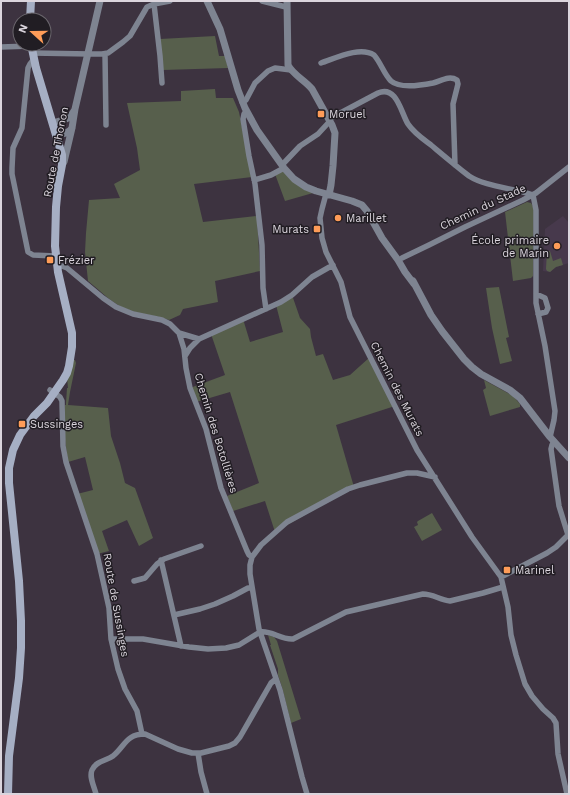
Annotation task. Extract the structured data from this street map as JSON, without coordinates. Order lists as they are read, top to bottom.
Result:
{
  "streets": {
    "main road": ["Route de Thonon"],
    "street": [
      "Chemin du Stade",
      "Chemin des Murats",
      "Chemin des Botollières",
      "Route de Sussinges"
    ]
  },
  "crossings": [
    ["Route de Thonon", "Route de Sussinges"]
  ],
  "places": {
    "transit": [
      "Moruel",
      "Murats",
      "Frézier",
      "Sussinges",
      "Marinel"
    ],
    "other": ["Marillet", "École primaire de Marin"]
  },
  "north": "left"
}
